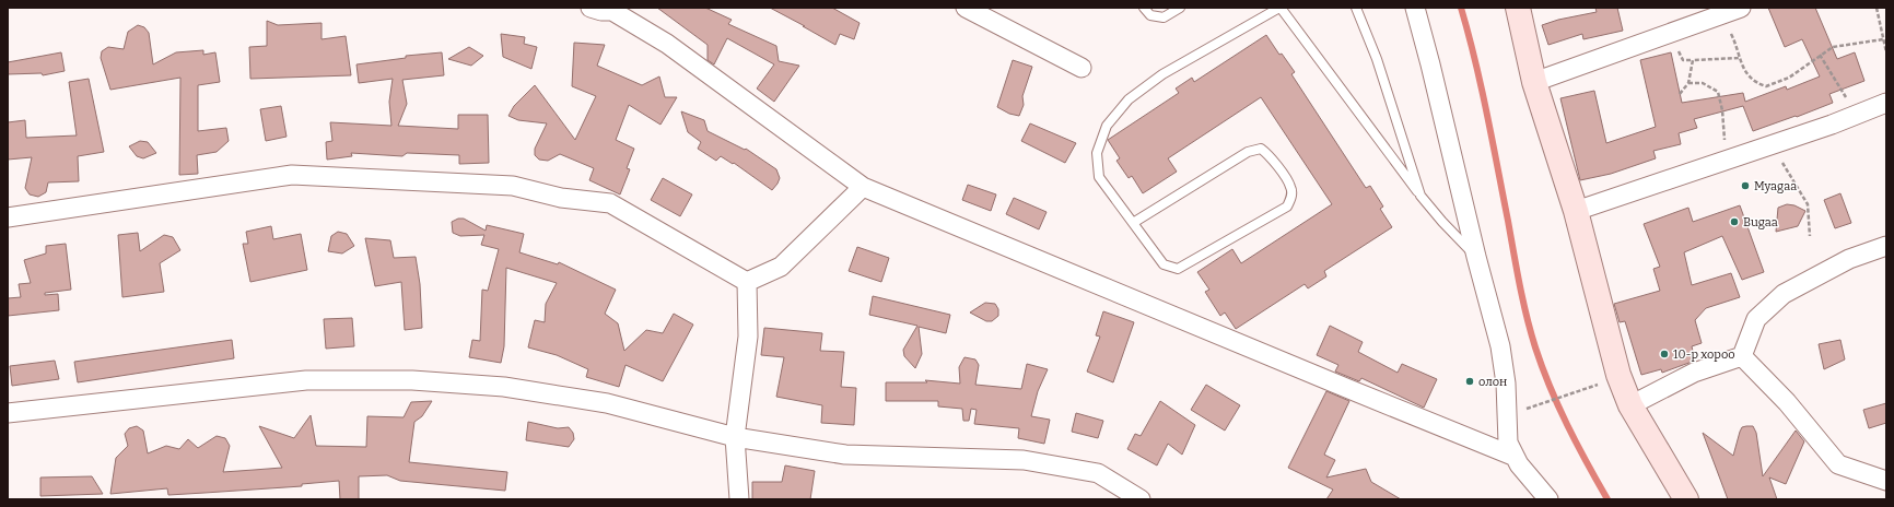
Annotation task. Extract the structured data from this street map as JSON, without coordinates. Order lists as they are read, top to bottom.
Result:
{
  "places": [
    "Myagaa",
    "Bugaa",
    "10-р хороо",
    "олон"
  ]
}
